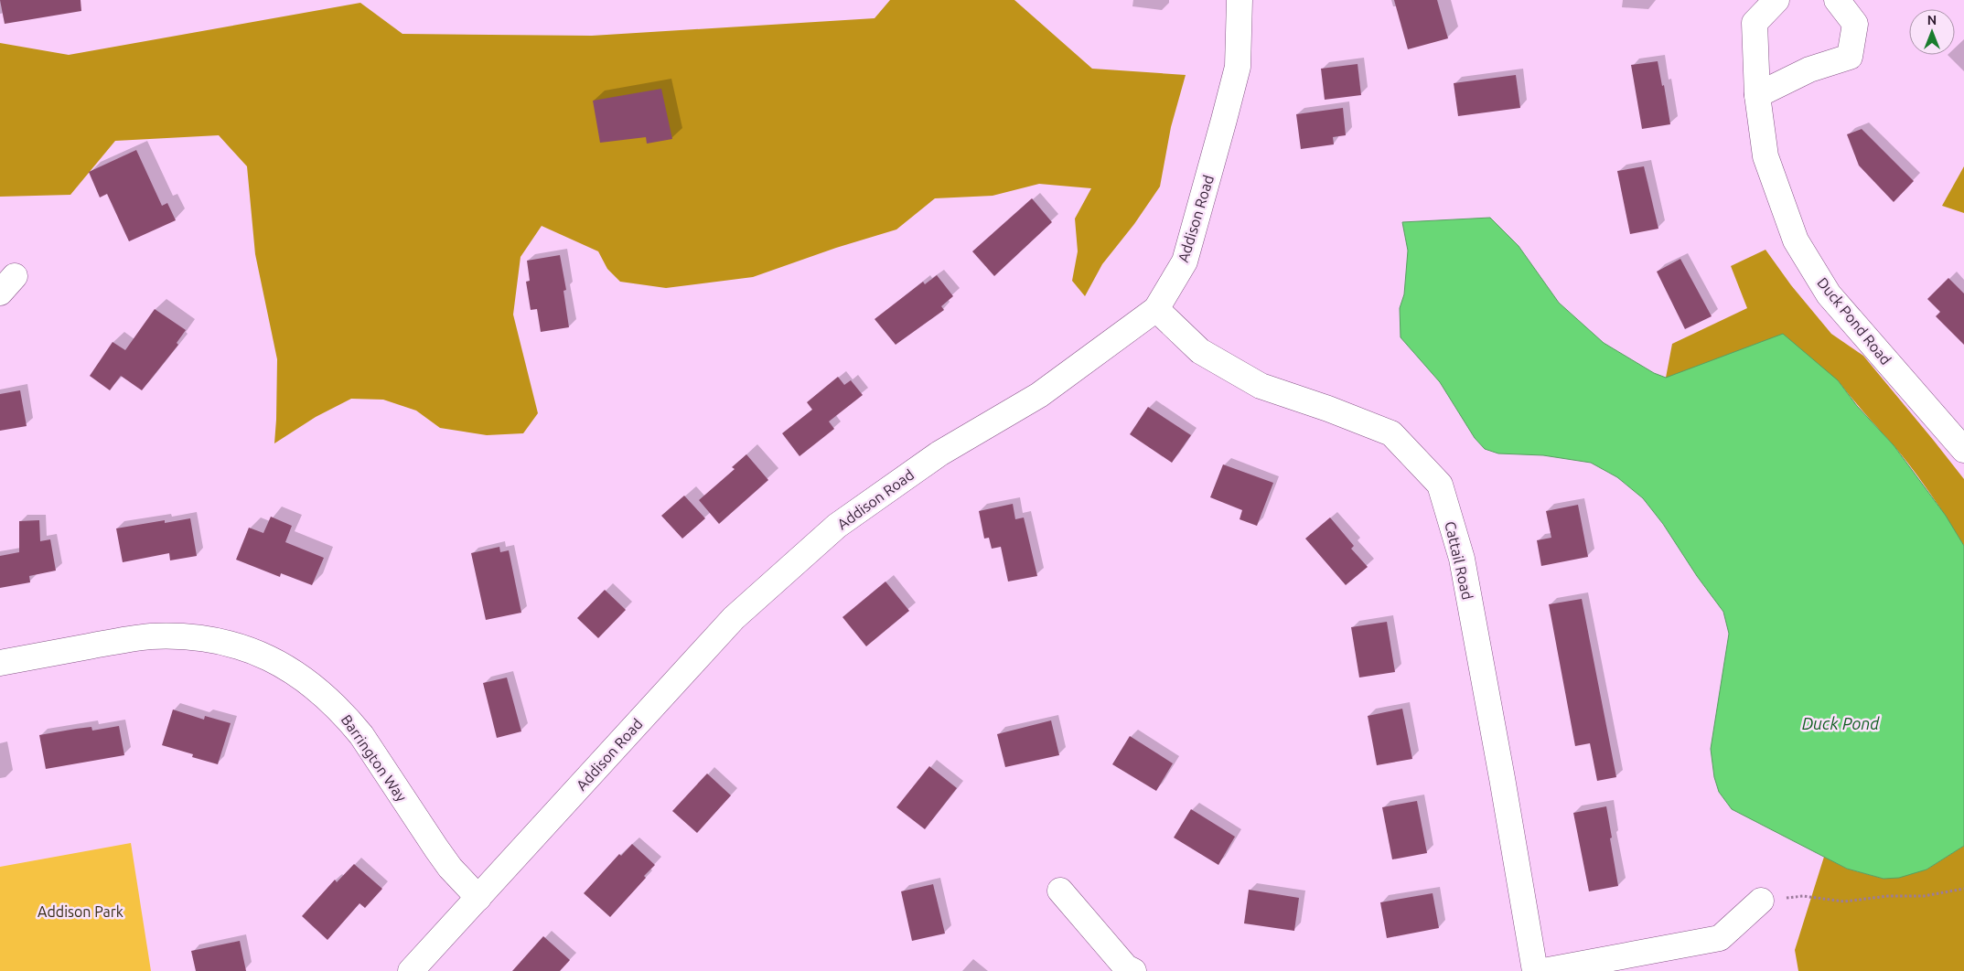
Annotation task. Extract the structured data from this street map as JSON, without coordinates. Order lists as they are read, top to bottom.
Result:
{
  "streets": {
    "street": [
      "Addison Road",
      "Duck Pond Road",
      "Cattail Road",
      "Barrington Way"
    ]
  },
  "crossings": [
    ["Addison Road", "Cattail Road"],
    ["Addison Road", "Barrington Way"]
  ],
  "water": ["Duck Pond"],
  "parks": ["Addison Park"],
  "north": "top"
}
